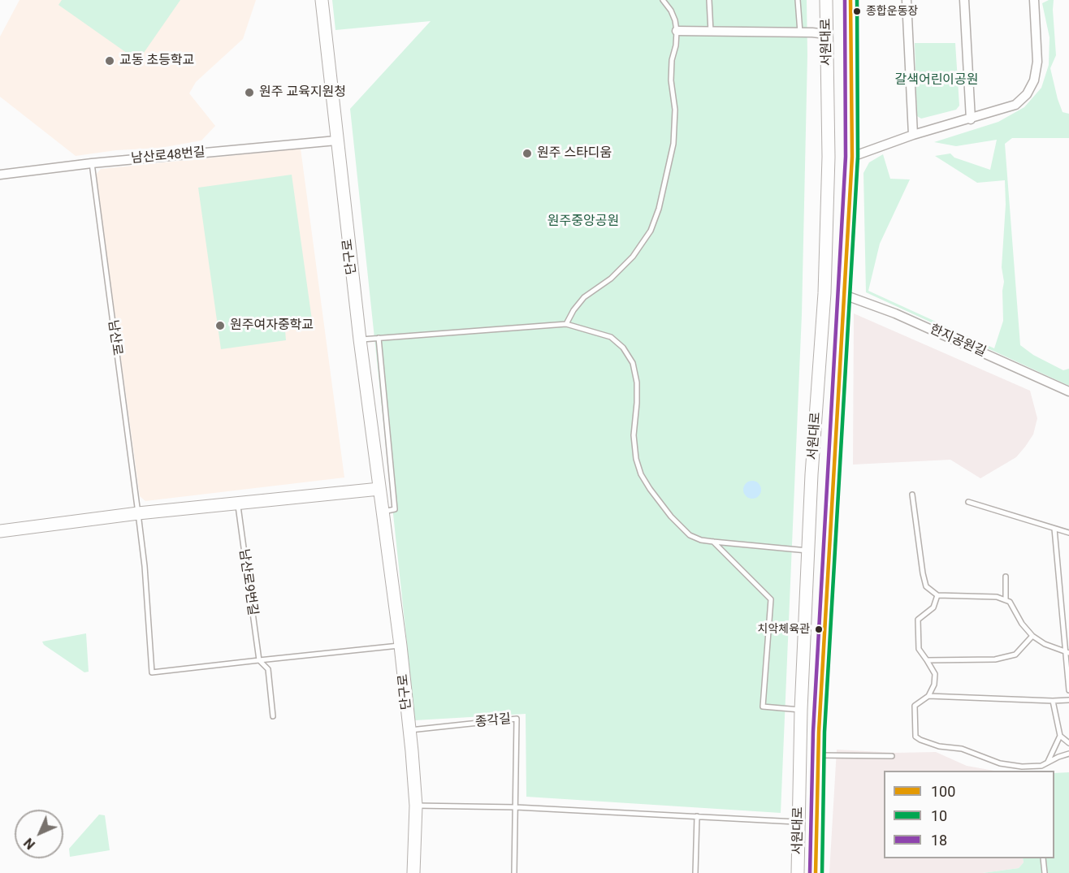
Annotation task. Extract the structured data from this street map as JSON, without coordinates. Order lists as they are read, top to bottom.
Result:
{
  "streets": {
    "street": [
      "서원대로",
      "남산로48번길",
      "단구로",
      "한지공원길"
    ],
    "lane": ["남산로", "남산로9번길", "종각길"]
  },
  "crossings": [
    ["서원대로", "한지공원길"],
    ["남산로48번길", "단구로"],
    ["남산로48번길", "남산로"],
    ["단구로", "종각길"],
    ["남산로", "남산로9번길"]
  ],
  "parks": ["갈색어린이공원", "원주중앙공원"],
  "places": [
    "종합운동장",
    "교동 초등학교",
    "원주 교육지원청",
    "원주 스타디움",
    "원주여자중학교",
    "치악체육관"
  ],
  "lines": ["transit line 100", "transit line 10", "transit line 18"],
  "legend": ["100", "10", "18"],
  "north": "bottom left"
}
